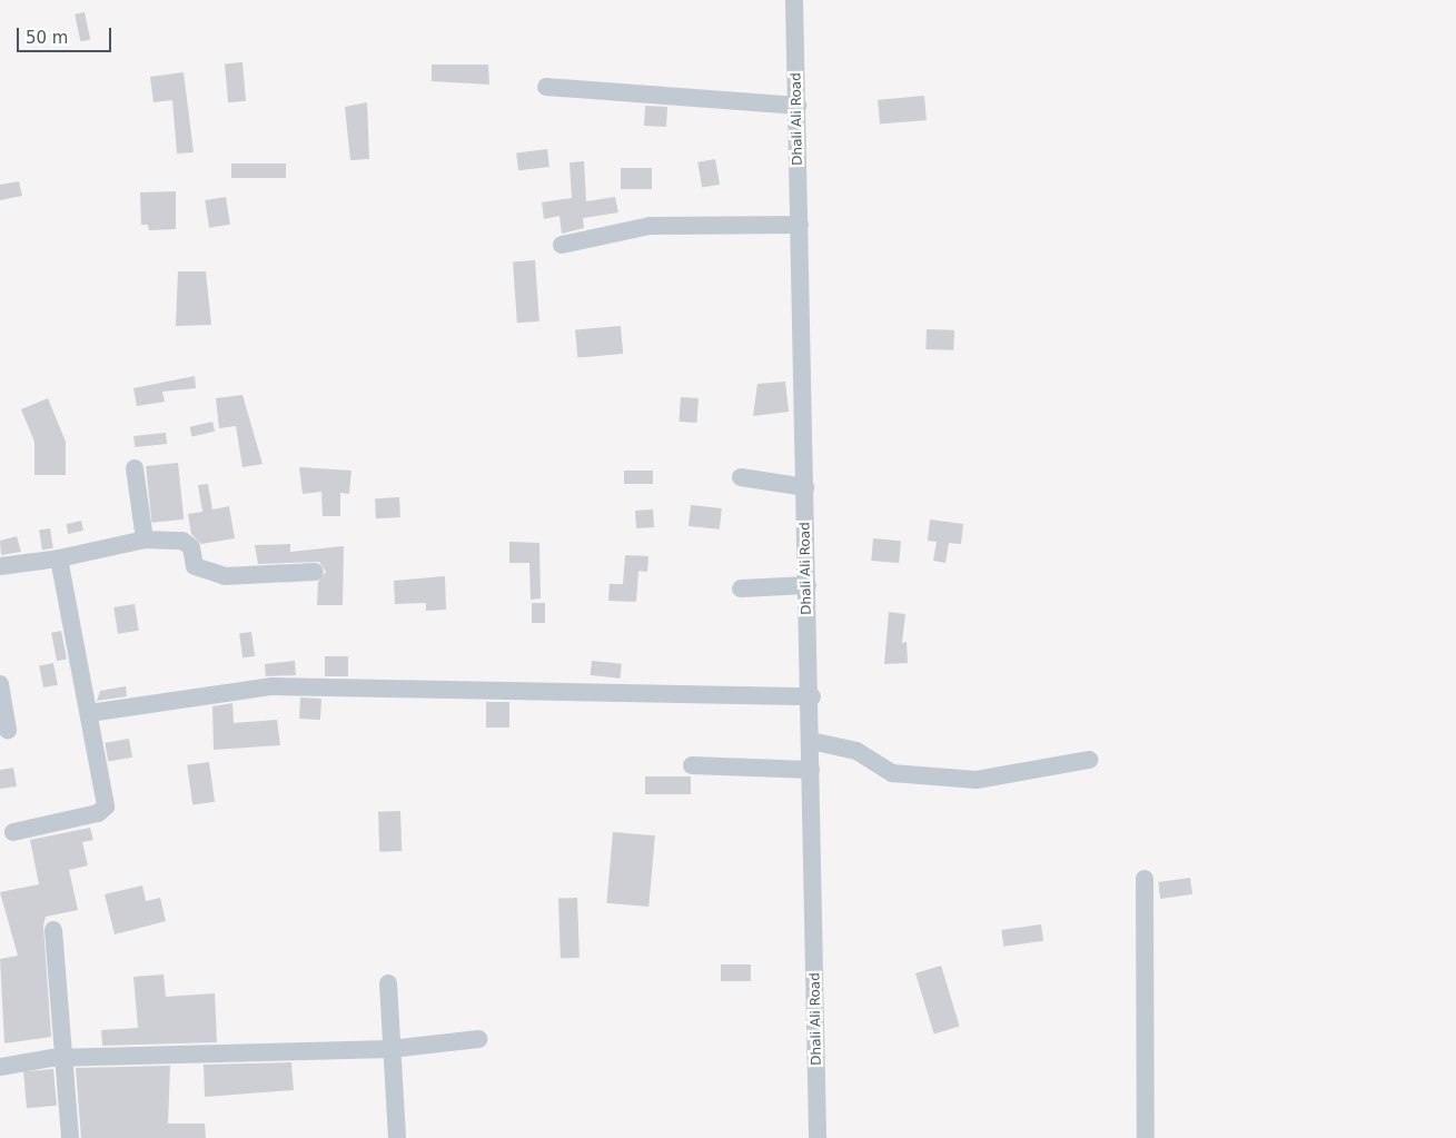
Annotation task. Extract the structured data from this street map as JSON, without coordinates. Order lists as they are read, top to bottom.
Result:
{
  "streets": {
    "street": ["Dhali Ali Road"]
  },
  "scale_bar": "50 m"
}
